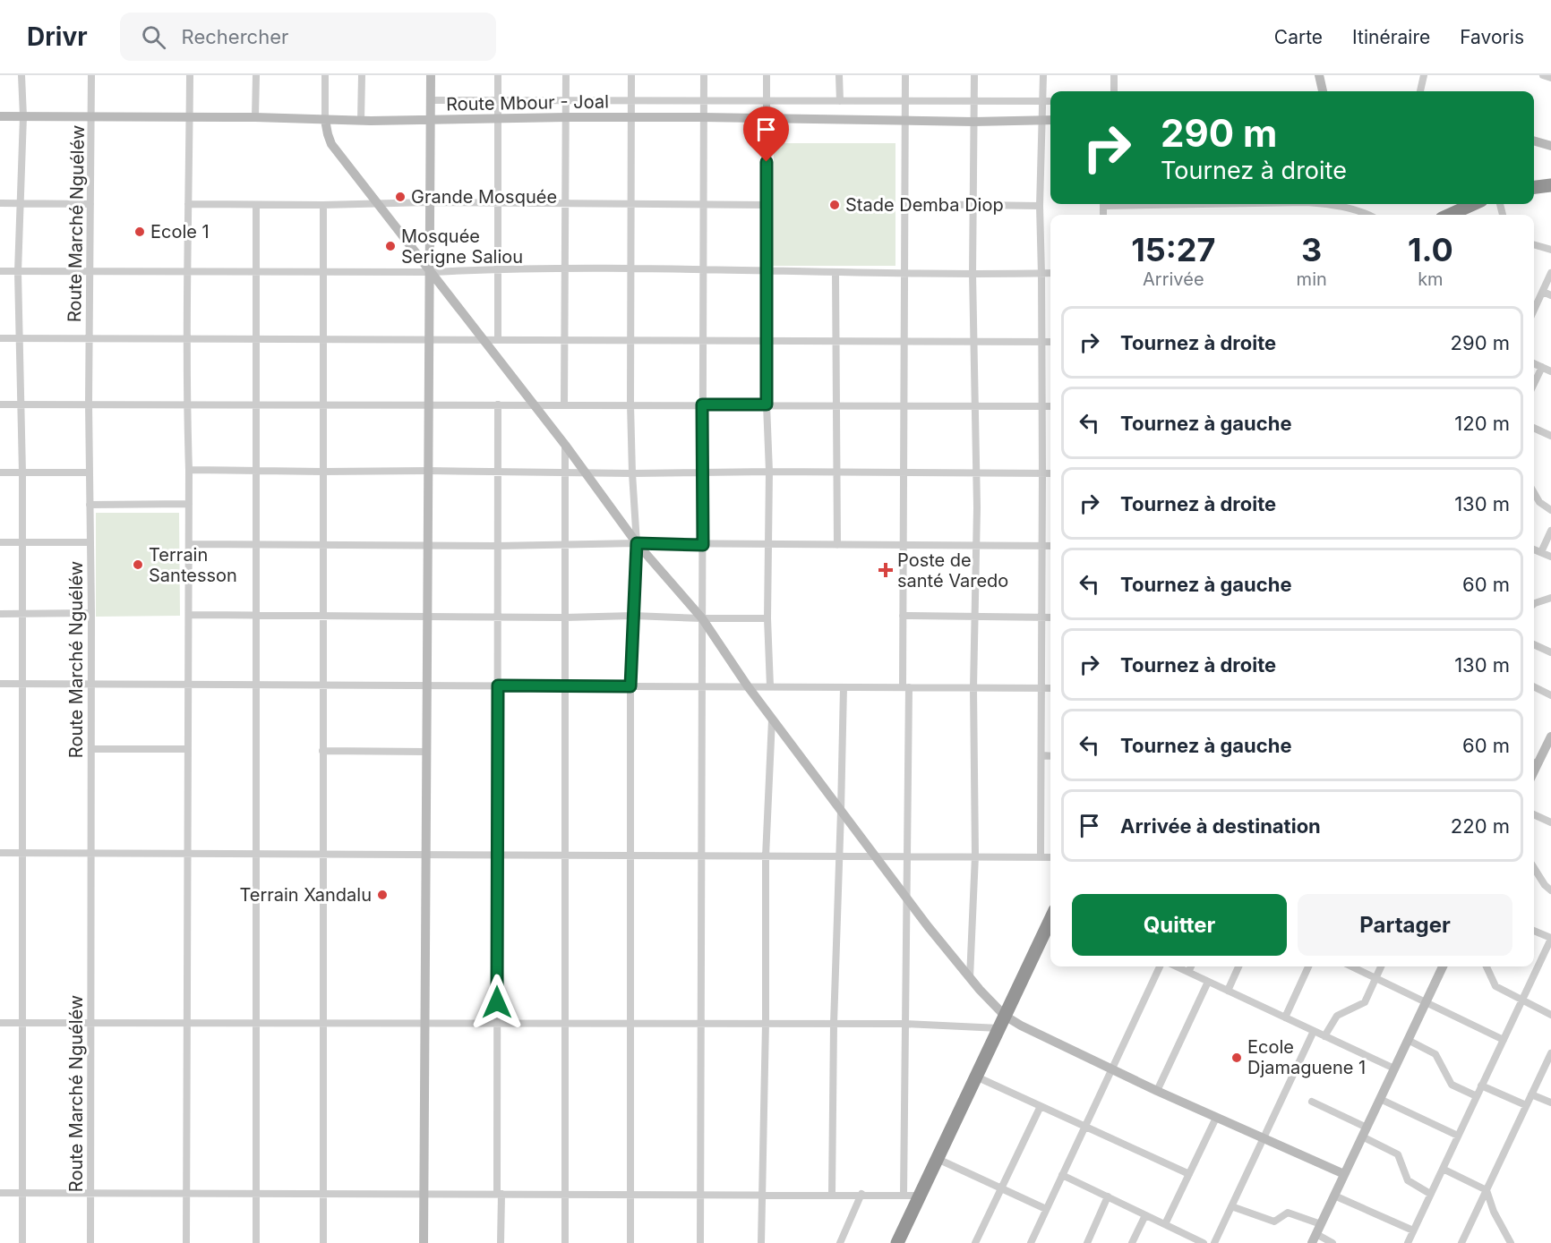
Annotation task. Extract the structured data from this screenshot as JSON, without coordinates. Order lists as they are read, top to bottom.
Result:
{
  "streets": {
    "main road": ["Route Mbour - Joal"],
    "street": ["Route Marché Nguéléw"]
  },
  "crossings": [
    ["Route Mbour - Joal", "Route Marché Nguéléw"]
  ],
  "places": {
    "other": [
      "Grande Mosquée",
      "Stade Demba Diop",
      "Ecole 1",
      "Mosquée Serigne Saliou",
      "Terrain Santesson",
      "Terrain Xandalu",
      "Ecole Djamaguene 1"
    ],
    "health": ["Poste de santé Varedo"]
  },
  "page": {
    "header": "Drivr",
    "search": "Rechercher",
    "nav": ["Carte", "Itinéraire", "Favoris"],
    "turn": ["290 m", "Tournez à droite"],
    "eta": [
      "15:27",
      "Arrivée",
      "3",
      "min",
      "1.0",
      "km"
    ],
    "list": [
      {
        "name": "Tournez à droite",
        "value": "290 m"
      },
      {
        "name": "Tournez à gauche",
        "value": "120 m"
      },
      {
        "name": "Tournez à droite",
        "value": "130 m"
      },
      {
        "name": "Tournez à gauche",
        "value": "60 m"
      },
      {
        "name": "Tournez à droite",
        "value": "130 m"
      },
      {
        "name": "Tournez à gauche",
        "value": "60 m"
      },
      {
        "name": "Arrivée à destination",
        "value": "220 m"
      }
    ],
    "buttons": ["Quitter", "Partager"]
  }
}
